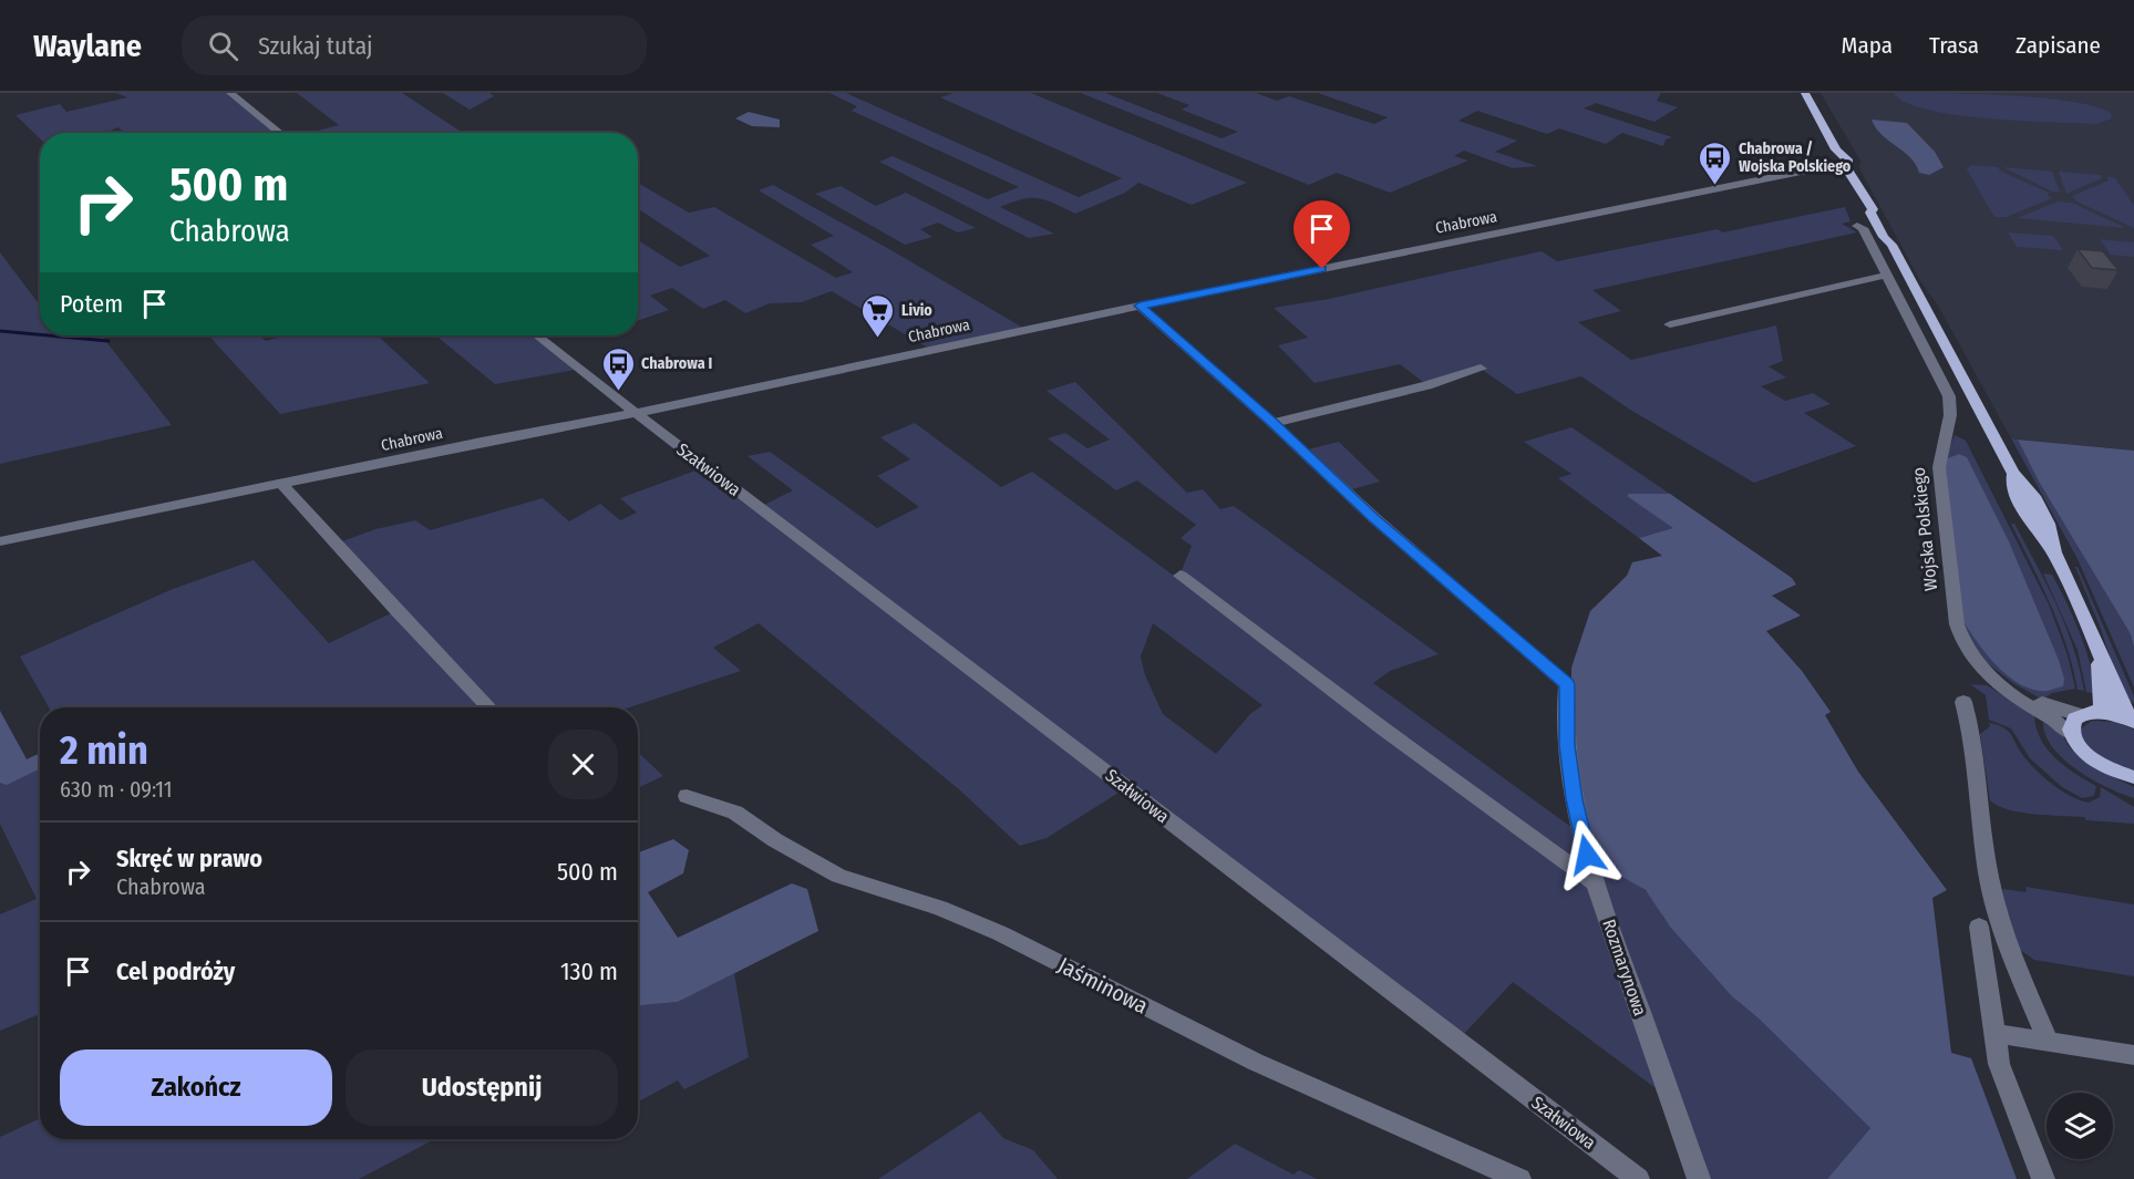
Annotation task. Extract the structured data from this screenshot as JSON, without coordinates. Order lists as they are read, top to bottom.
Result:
{
  "streets": {
    "street": [
      "Chabrowa",
      "Szałwiowa",
      "Wojska Polskiego",
      "Rozmarynowa",
      "Jaśminowa"
    ]
  },
  "crossings": [
    ["Chabrowa", "Szałwiowa"],
    ["Chabrowa", "Rozmarynowa"]
  ],
  "places": {
    "bus stop": ["Chabrowa / Wojska Polskiego", "Chabrowa I"],
    "supermarket": ["Livio"]
  },
  "page": {
    "header": "Waylane",
    "search": "Szukaj tutaj",
    "nav": ["Mapa", "Trasa", "Zapisane"],
    "turn": ["500 m", "Chabrowa"],
    "then": "Potem",
    "heading": ["2 min", "630 m · 09:11"],
    "list": [
      {
        "name": "Skręć w prawo",
        "note": "Chabrowa",
        "value": "500 m"
      },
      {
        "name": "Cel podróży",
        "value": "130 m"
      }
    ],
    "buttons": ["Zakończ", "Udostępnij"]
  }
}
